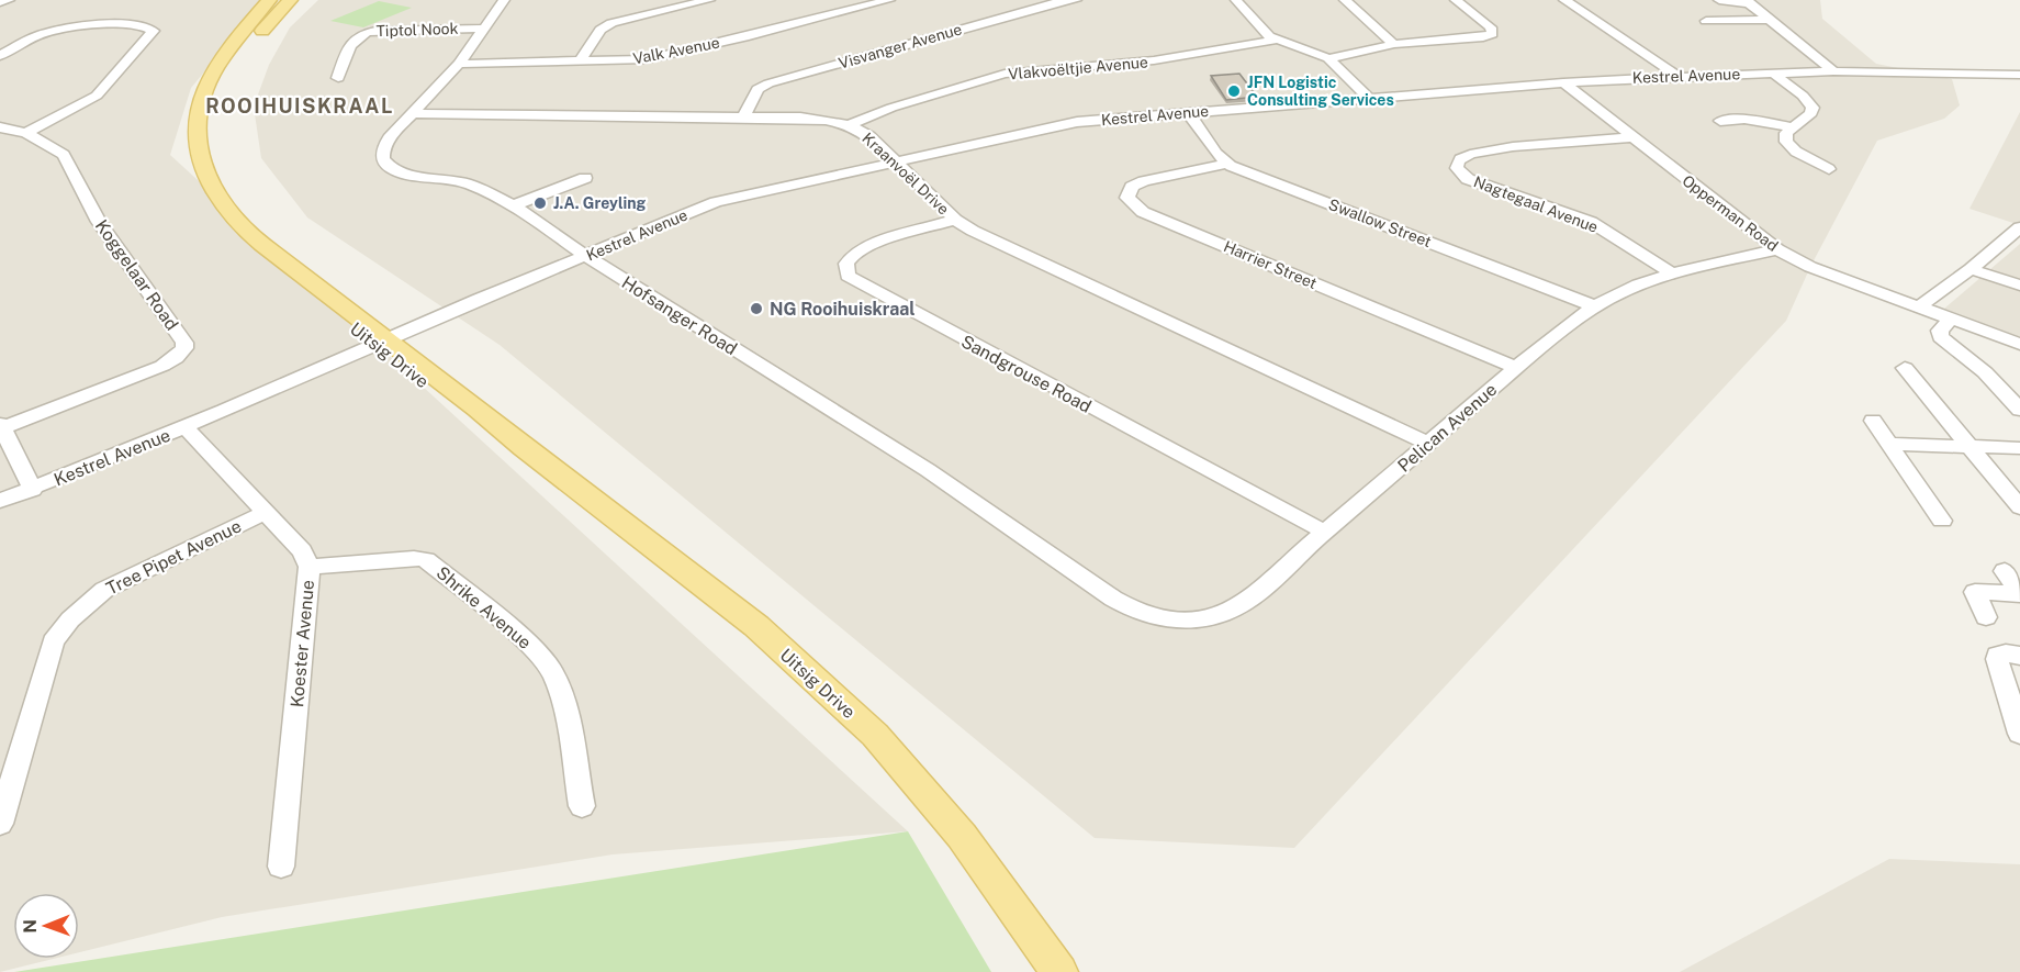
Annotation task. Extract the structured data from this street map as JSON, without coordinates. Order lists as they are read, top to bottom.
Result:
{
  "streets": {
    "main road": ["Uitsig Drive"],
    "street": [
      "Tiptol Nook",
      "Visvanger Avenue",
      "Valk Avenue",
      "Vlakvoëltjie Avenue",
      "Kestrel Avenue",
      "Kraanvoël Drive",
      "Nagtegaal Avenue",
      "Opperman Road",
      "Swallow Street",
      "Harrier Street",
      "Koggelaar Road",
      "Hofsanger Road",
      "Sandgrouse Road",
      "Pelican Avenue",
      "Tree Pipet Avenue",
      "Shrike Avenue",
      "Koester Avenue"
    ]
  },
  "crossings": [
    ["Tiptol Nook", "Hofsanger Road"],
    ["Visvanger Avenue", "Kraanvoël Drive"],
    ["Valk Avenue", "Hofsanger Road"],
    ["Vlakvoëltjie Avenue", "Kraanvoël Drive"],
    ["Kestrel Avenue", "Kraanvoël Drive"],
    ["Kestrel Avenue", "Opperman Road"],
    ["Kestrel Avenue", "Hofsanger Road"],
    ["Kestrel Avenue", "Uitsig Drive"],
    ["Kestrel Avenue", "Koester Avenue"],
    ["Kraanvoël Drive", "Hofsanger Road"],
    ["Kraanvoël Drive", "Sandgrouse Road"],
    ["Kraanvoël Drive", "Pelican Avenue"],
    ["Nagtegaal Avenue", "Opperman Road"],
    ["Nagtegaal Avenue", "Pelican Avenue"],
    ["Opperman Road", "Pelican Avenue"],
    ["Swallow Street", "Harrier Street"],
    ["Swallow Street", "Pelican Avenue"],
    ["Harrier Street", "Pelican Avenue"],
    ["Hofsanger Road", "Pelican Avenue"],
    ["Sandgrouse Road", "Pelican Avenue"],
    ["Tree Pipet Avenue", "Koester Avenue"],
    ["Shrike Avenue", "Koester Avenue"]
  ],
  "districts": ["ROOIHUISKRAAL"],
  "places": ["JFN Logistic Consulting Services", "J.A. Greyling", "NG Rooihuiskraal"],
  "north": "left"
}
